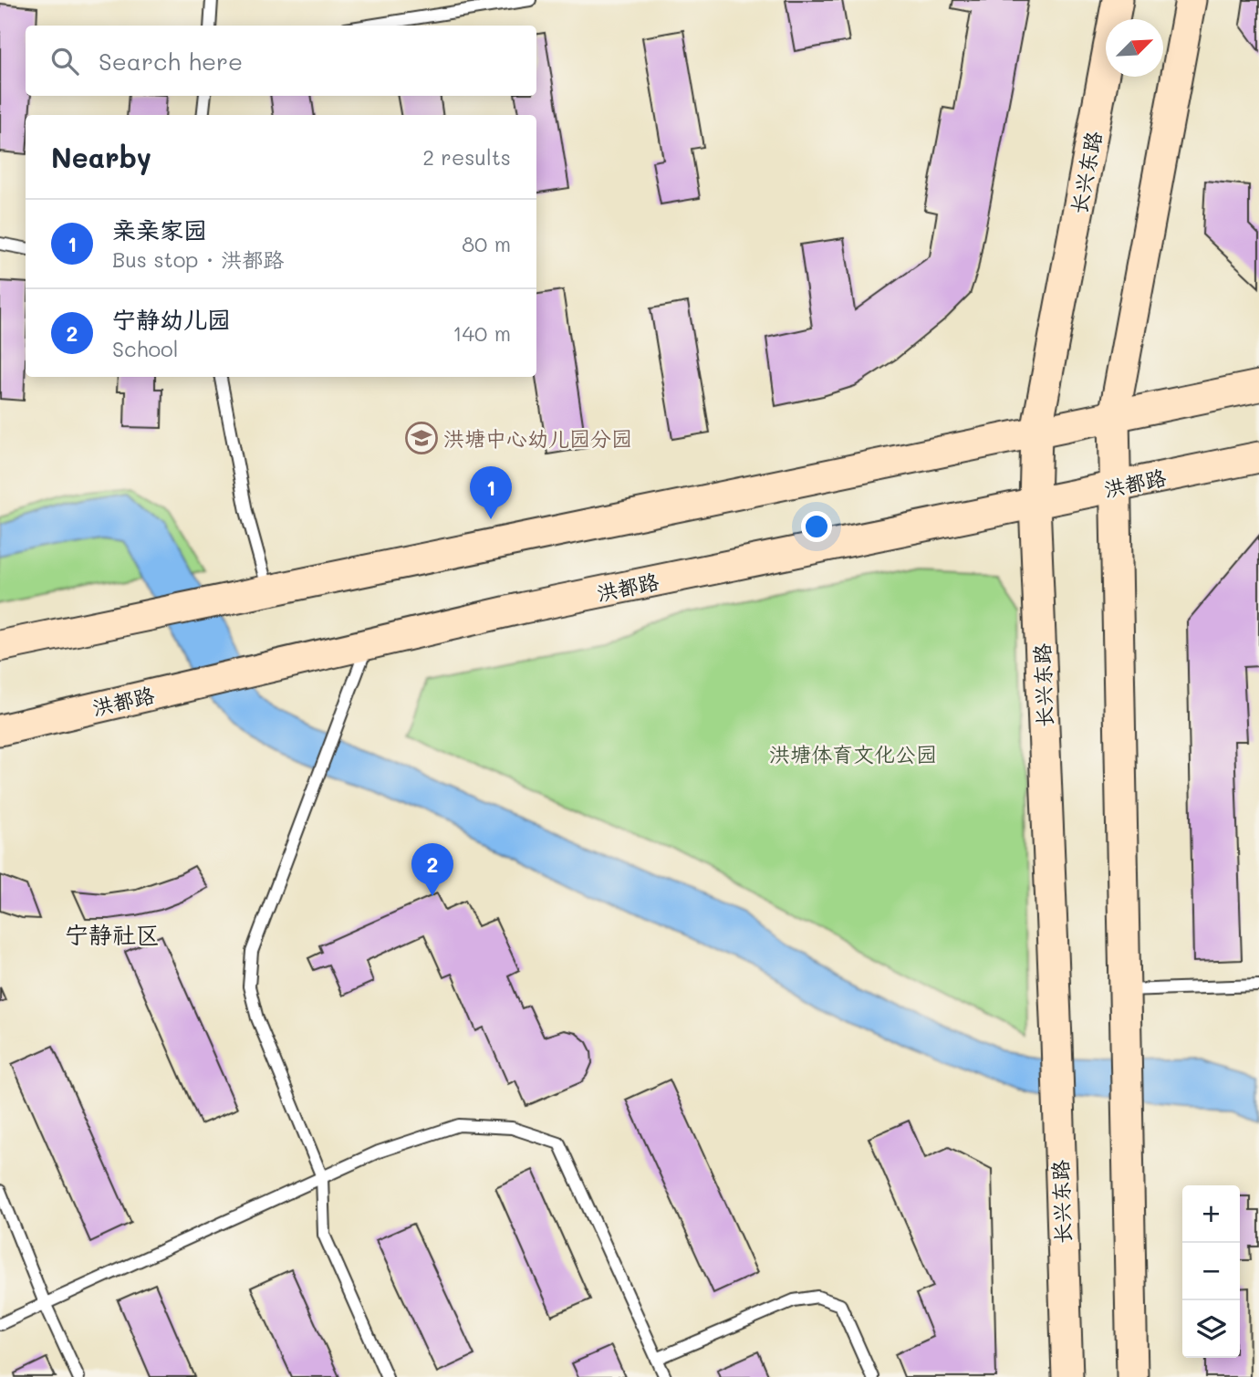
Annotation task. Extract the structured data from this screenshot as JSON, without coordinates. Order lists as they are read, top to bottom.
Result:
{
  "streets": {
    "main road": ["长兴东路", "洪都路"]
  },
  "crossings": [
    ["长兴东路", "洪都路"]
  ],
  "districts": ["宁静社区"],
  "parks": ["洪塘体育文化公园"],
  "places": {
    "school or university": ["洪塘中心幼儿园分园"]
  },
  "north": "top right",
  "page": {
    "search": "Search here",
    "heading": ["Nearby", "2 results"],
    "list": [
      {
        "mark": "1",
        "name": "亲亲家园",
        "note": "Bus stop · 洪都路",
        "value": "80 m"
      },
      {
        "mark": "2",
        "name": "宁静幼儿园",
        "note": "School",
        "value": "140 m"
      }
    ],
    "pins": ["1", "2"],
    "map_buttons": ["+", "−"]
  }
}
